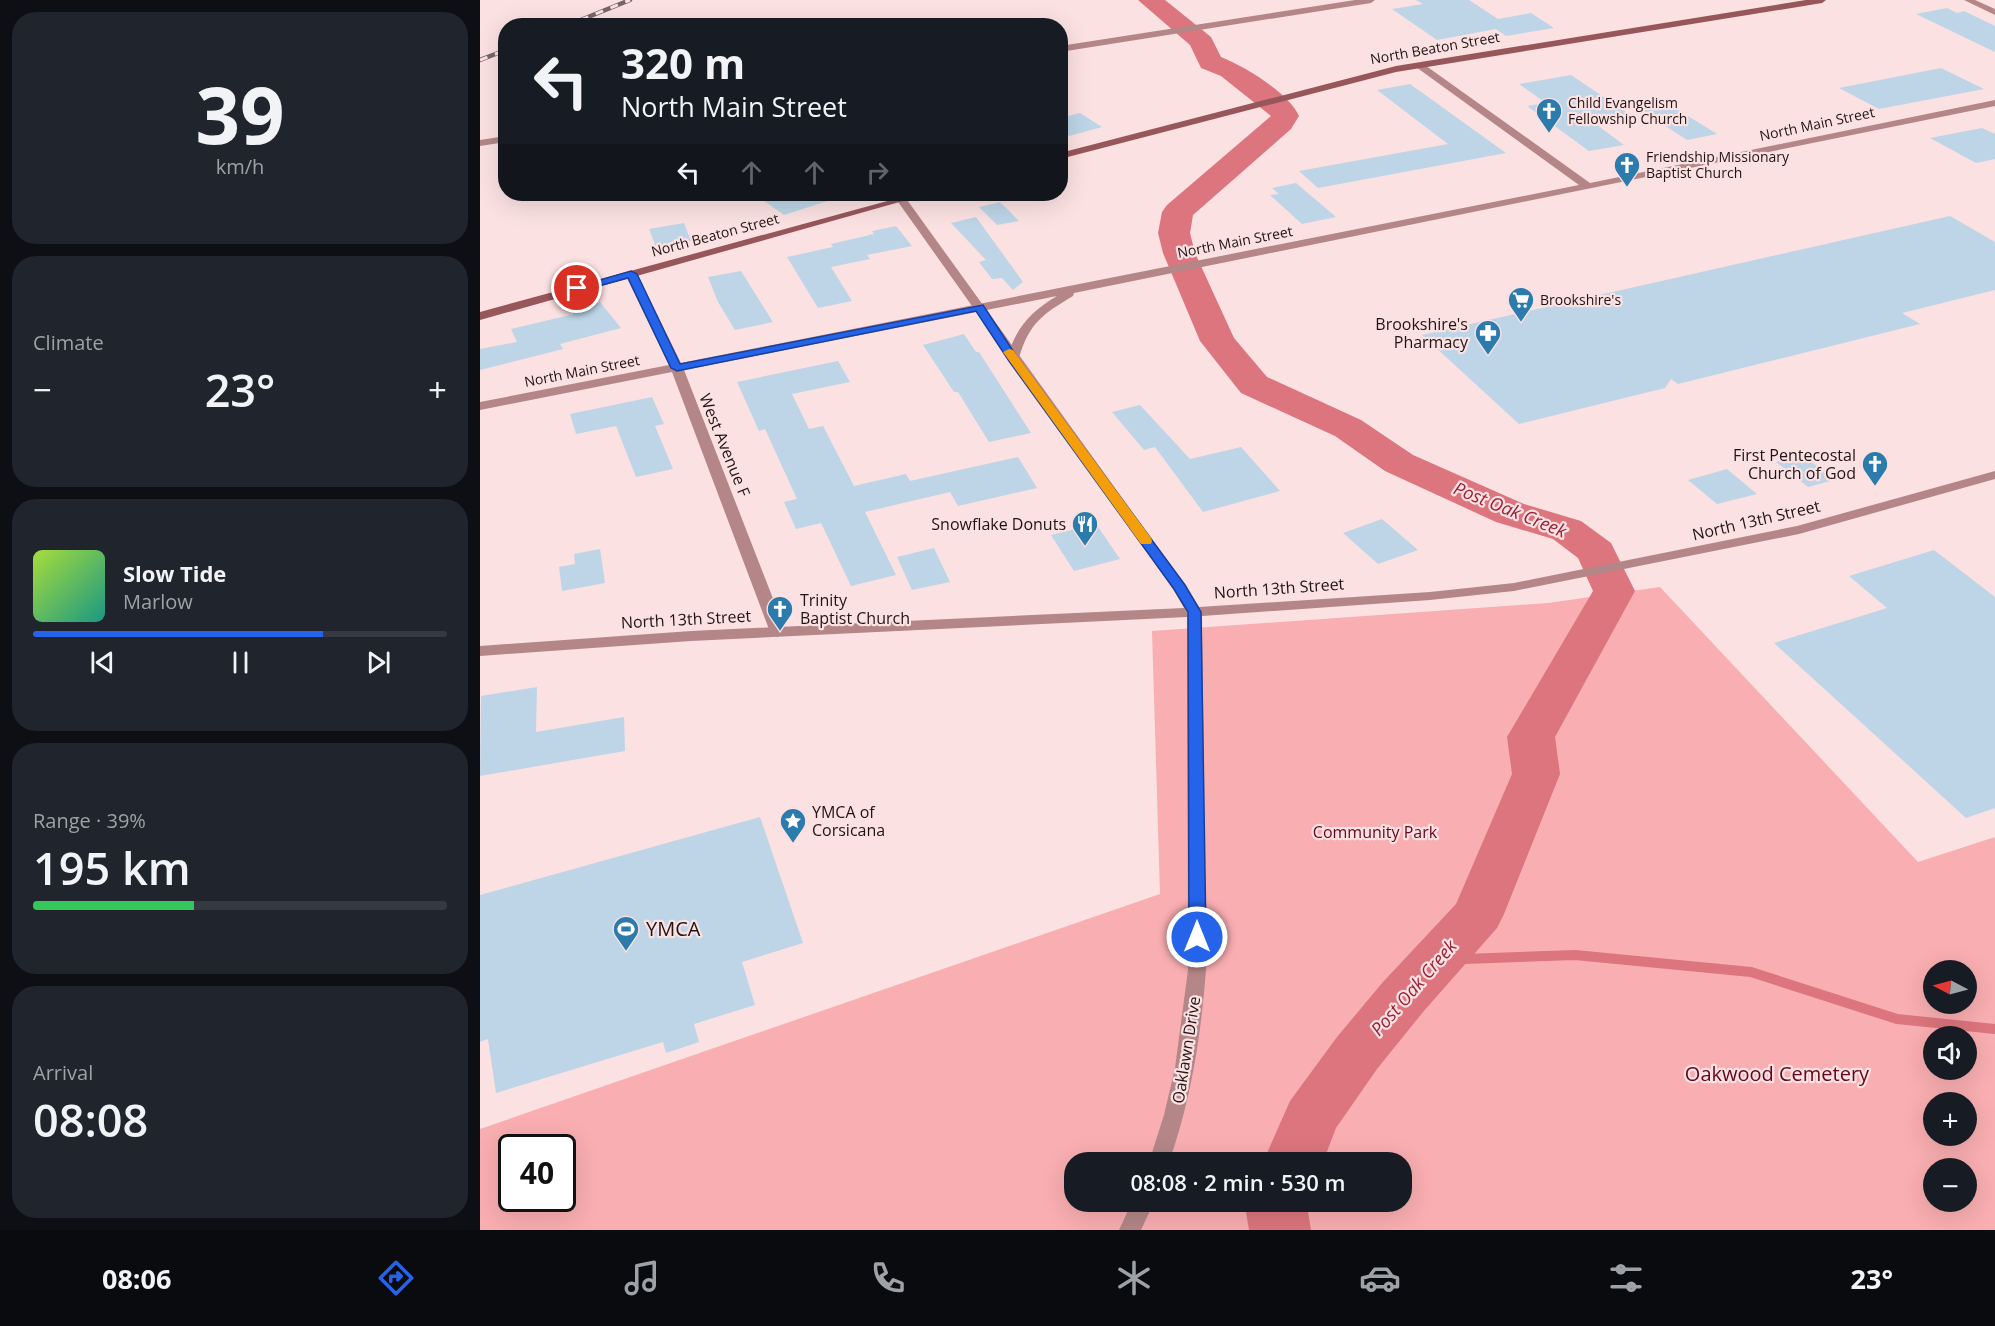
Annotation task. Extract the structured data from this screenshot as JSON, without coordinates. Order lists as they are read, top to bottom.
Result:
{
  "streets": {
    "main road": ["North Beaton Street"],
    "street": [
      "North Main Street",
      "West Avenue F",
      "North 13th Street",
      "Oaklawn Drive"
    ]
  },
  "crossings": [
    ["North Beaton Street", "West Avenue F"],
    ["North Main Street", "West Avenue F"],
    ["West Avenue F", "North 13th Street"],
    ["North 13th Street", "Oaklawn Drive"]
  ],
  "water": ["Post Oak Creek"],
  "parks": ["Community Park", "Oakwood Cemetery"],
  "places": {
    "church": [
      "Child Evangelism Fellowship Church",
      "Friendship Missionary Baptist Church",
      "First Pentecostal Church of God",
      "Trinity Baptist Church"
    ],
    "supermarket": ["Brookshire's"],
    "pharmacy": ["Brookshire's Pharmacy"],
    "restaurant": ["Snowflake Donuts"],
    "place": ["YMCA of Corsicana"],
    "sports": ["YMCA"]
  },
  "north": "left",
  "page": {
    "tile": [
      ["39", "km/h"],
      "Climate",
      ["Range · 39%", "195 km"],
      ["Arrival", "08:08"]
    ],
    "turn": ["320 m", "North Main Street"],
    "heat": ["−", "23°", "+"],
    "song": ["Slow Tide", "Marlow"],
    "map_buttons": ["+", "−"],
    "limit": "40",
    "trip": "08:08 · 2 min · 530 m",
    "tabs": ["08:06", "23°"]
  }
}
